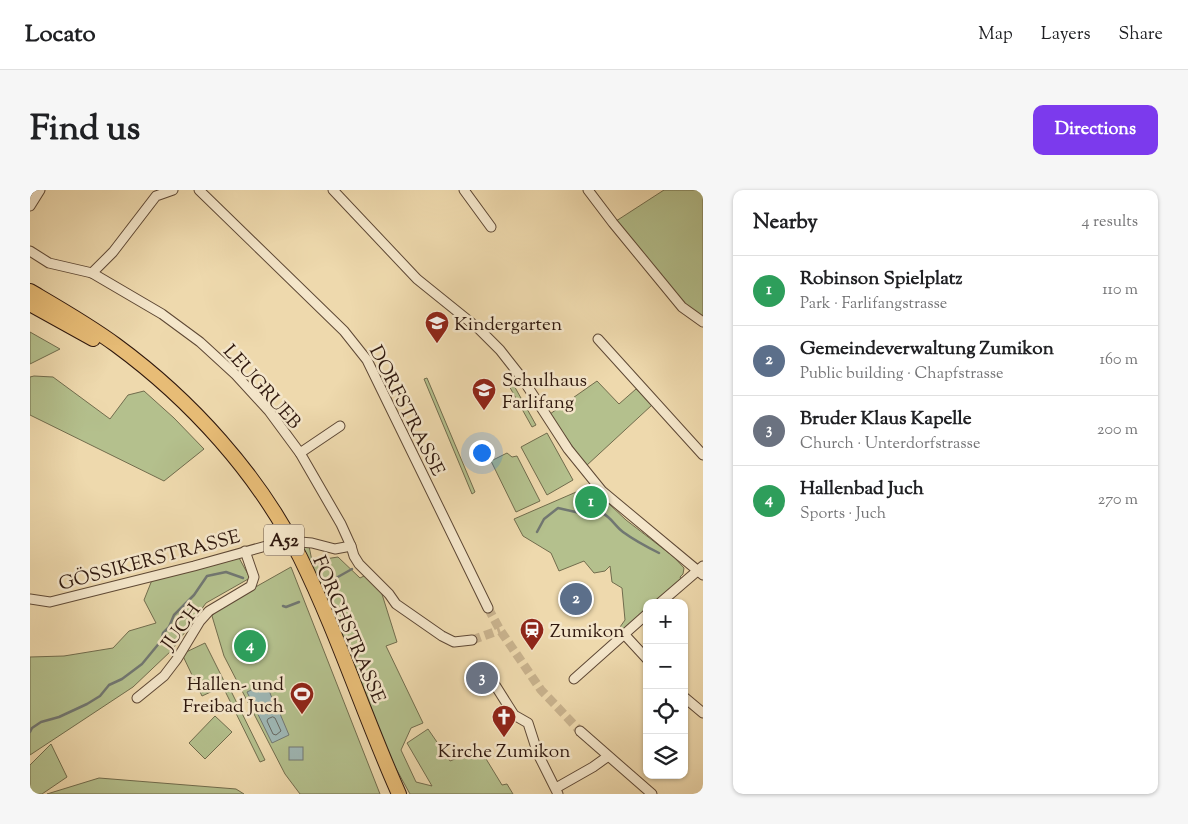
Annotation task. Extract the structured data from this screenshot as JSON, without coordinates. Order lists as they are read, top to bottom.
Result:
{
  "streets": {
    "highway": ["A52", "FORCHSTRASSE"],
    "street": [
      "LEUGRUEB",
      "DORFSTRASSE",
      "GÖSSIKERSTRASSE",
      "JUCH"
    ]
  },
  "crossings": [
    ["GÖSSIKERSTRASSE", "JUCH"]
  ],
  "places": {
    "school or university": ["Kindergarten", "Schulhaus Farlifang"],
    "station": ["Zumikon"],
    "sports": ["Hallen- und Freibad Juch"],
    "church": ["Kirche Zumikon"]
  },
  "page": {
    "header": "Locato",
    "nav": ["Map", "Layers", "Share"],
    "title": "Find us",
    "buttons": "Directions",
    "heading": ["Nearby", "4 results"],
    "list": [
      {
        "mark": "1",
        "name": "Robinson Spielplatz",
        "note": "Park · Farlifangstrasse",
        "value": "110 m"
      },
      {
        "mark": "2",
        "name": "Gemeindeverwaltung Zumikon",
        "note": "Public building · Chapfstrasse",
        "value": "160 m"
      },
      {
        "mark": "3",
        "name": "Bruder Klaus Kapelle",
        "note": "Church · Unterdorfstrasse",
        "value": "200 m"
      },
      {
        "mark": "4",
        "name": "Hallenbad Juch",
        "note": "Sports · Juch",
        "value": "270 m"
      }
    ],
    "pins": [
      "1",
      "2",
      "4",
      "3"
    ],
    "map_buttons": ["+", "−"]
  }
}
